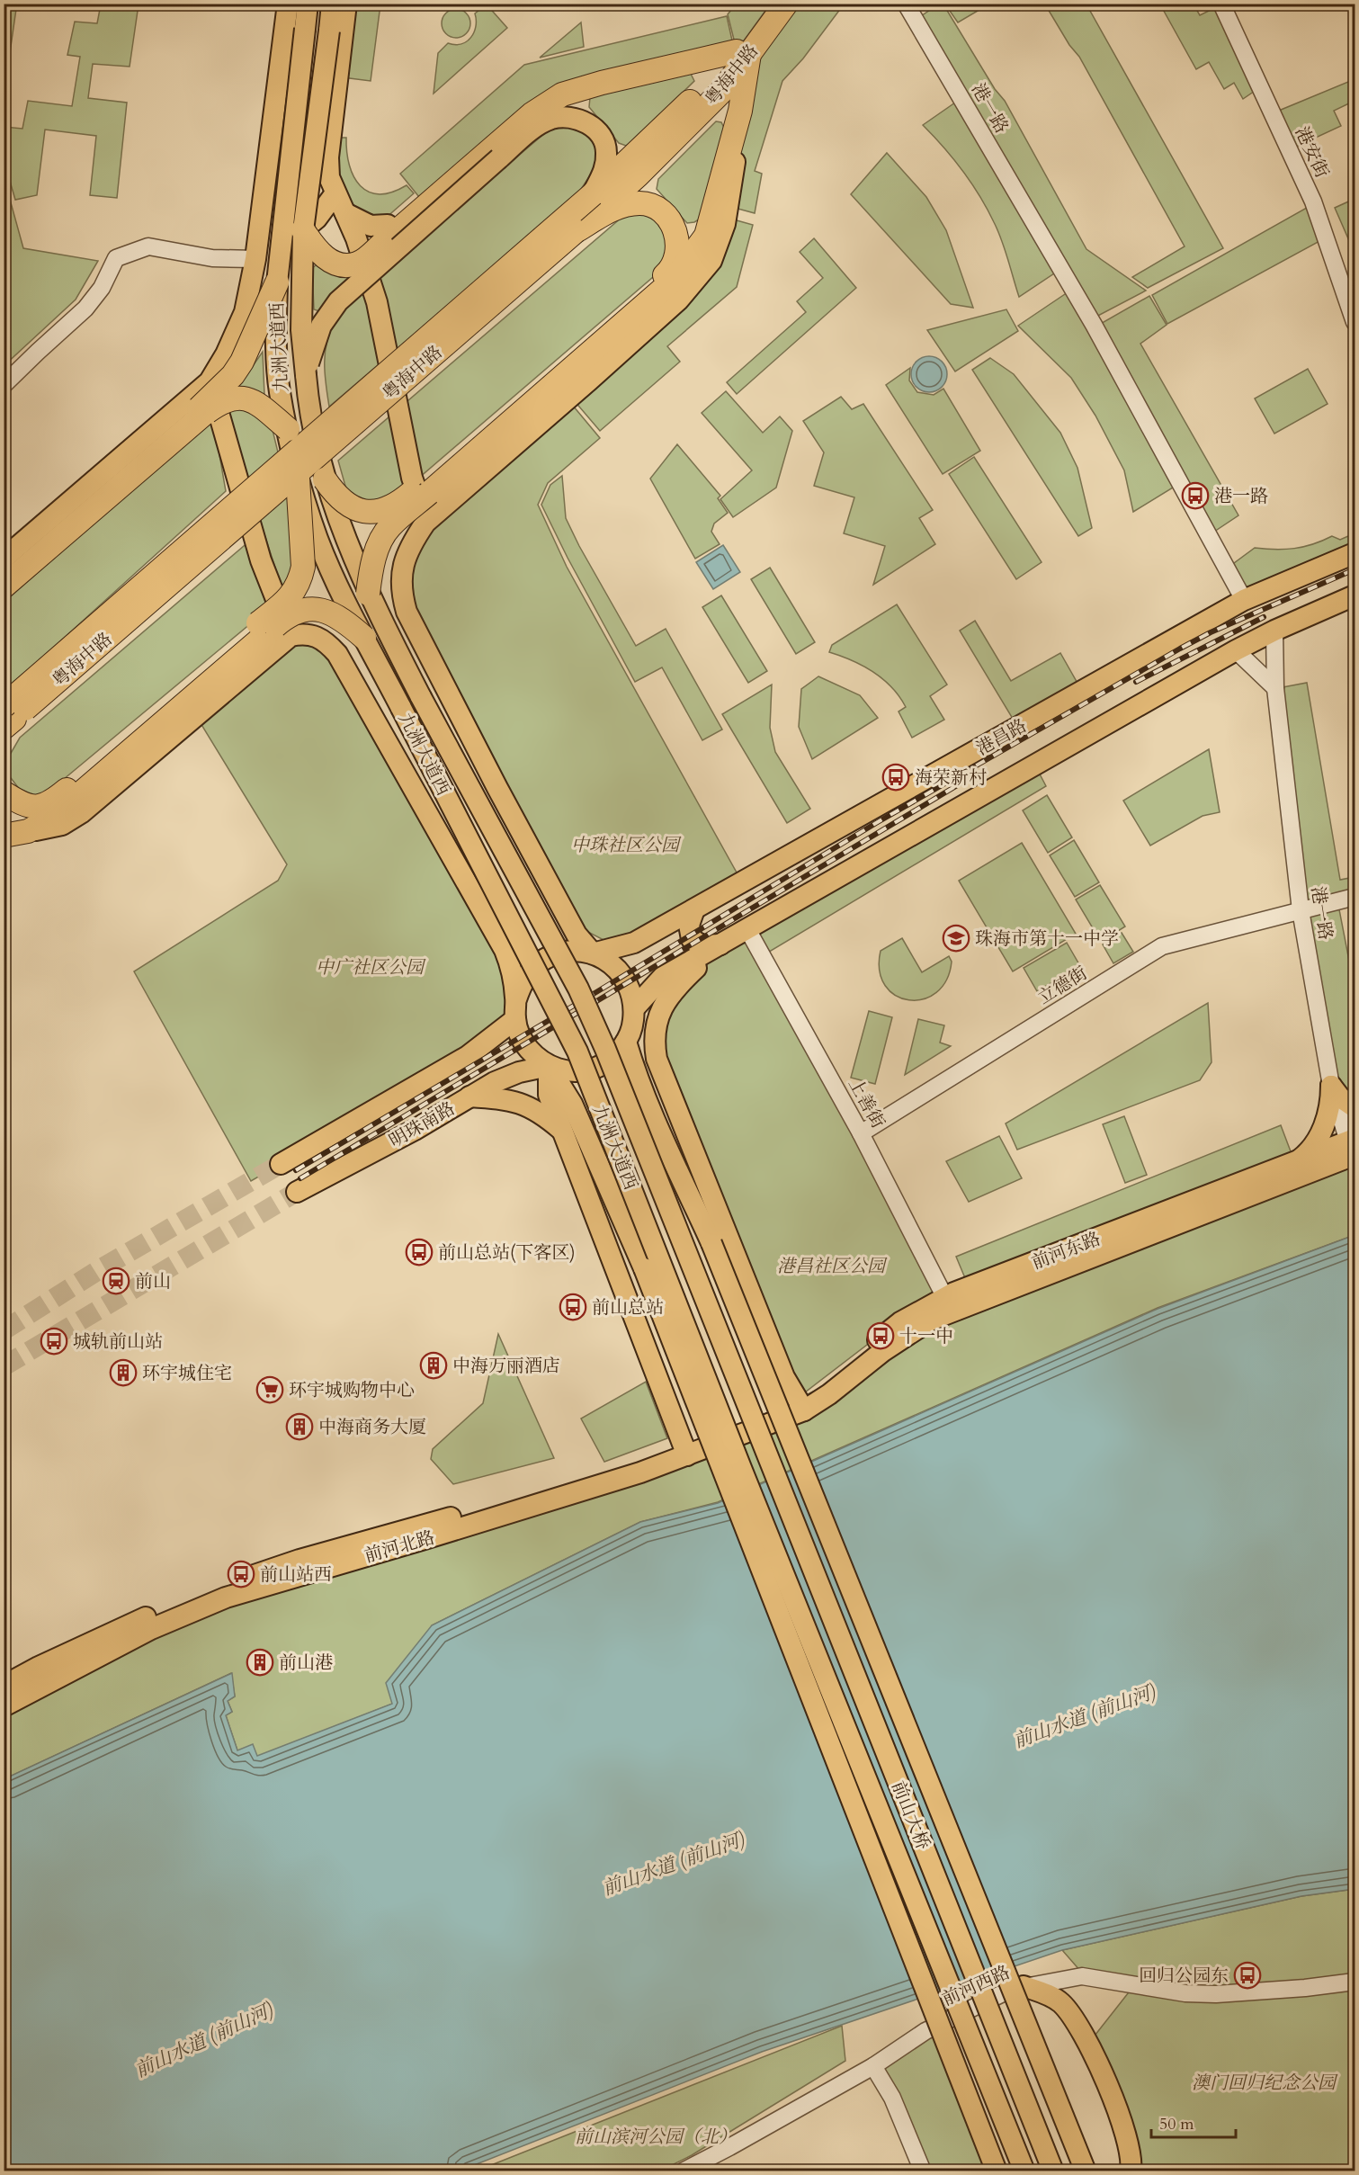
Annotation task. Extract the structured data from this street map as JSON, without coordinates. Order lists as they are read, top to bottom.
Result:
{
  "streets": {
    "highway": ["粤海中路"],
    "main road": [
      "九洲大道西",
      "港昌路",
      "明珠南路",
      "前河东路",
      "前河北路",
      "前山大桥"
    ],
    "street": [
      "港一路",
      "港安街",
      "立德街",
      "上善街",
      "前河西路"
    ]
  },
  "crossings": [
    ["港一路", "港昌路"],
    ["港一路", "立德街"],
    ["港一路", "前河东路"],
    ["九洲大道西", "前山大桥"],
    ["港昌路", "明珠南路"],
    ["立德街", "上善街"],
    ["上善街", "前河东路"],
    ["前河东路", "前河北路"]
  ],
  "water": ["前山水道 (前山河)"],
  "parks": [
    "中珠社区公园",
    "中广社区公园",
    "港昌社区公园",
    "澳门回归纪念公园",
    "前山滨河公园（北）"
  ],
  "places": {
    "bus stop": [
      "港一路",
      "海荣新村",
      "前山总站(下客区)",
      "前山总站",
      "十一中",
      "城轨前山站",
      "前山站西",
      "回归公园东"
    ],
    "school or university": ["珠海市第十一中学"],
    "station": ["前山"],
    "building": [
      "中海万丽酒店",
      "环宇城住宅",
      "中海商务大厦",
      "前山港"
    ],
    "supermarket": ["环宇城购物中心"]
  },
  "scale_bar": "50 m"
}
